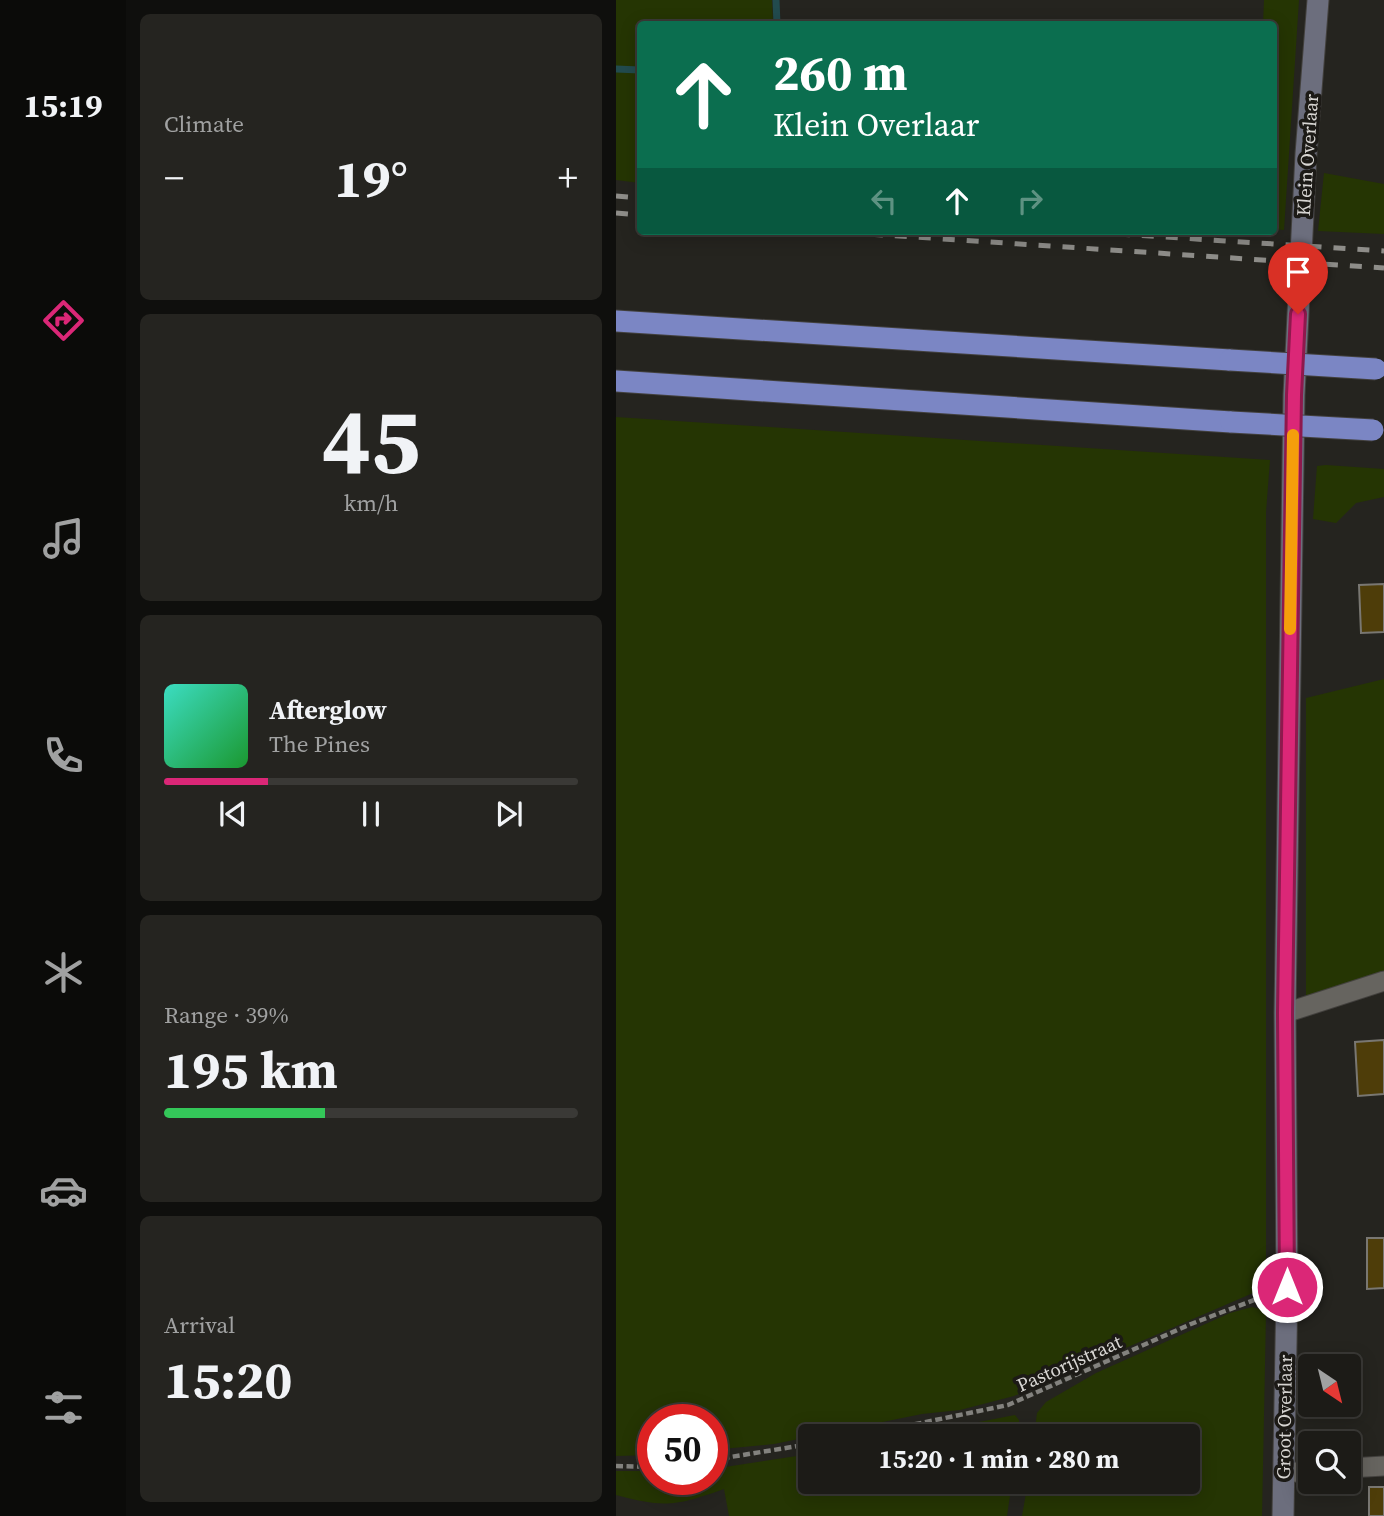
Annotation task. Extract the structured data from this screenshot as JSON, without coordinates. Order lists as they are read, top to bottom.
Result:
{
  "streets": {
    "main road": ["Klein Overlaar", "Groot Overlaar"],
    "path": ["Pastorijstraat"]
  },
  "crossings": [
    ["Klein Overlaar", "Groot Overlaar"],
    ["Pastorijstraat", "Groot Overlaar"]
  ],
  "north": "bottom right",
  "page": {
    "tabs": "15:19",
    "tile": [
      "Climate",
      ["45", "km/h"],
      ["Range · 39%", "195 km"],
      ["Arrival", "15:20"]
    ],
    "turn": ["260 m", "Klein Overlaar"],
    "heat": ["−", "19°", "+"],
    "song": ["Afterglow", "The Pines"],
    "limit": "50",
    "trip": "15:20 · 1 min · 280 m"
  }
}
